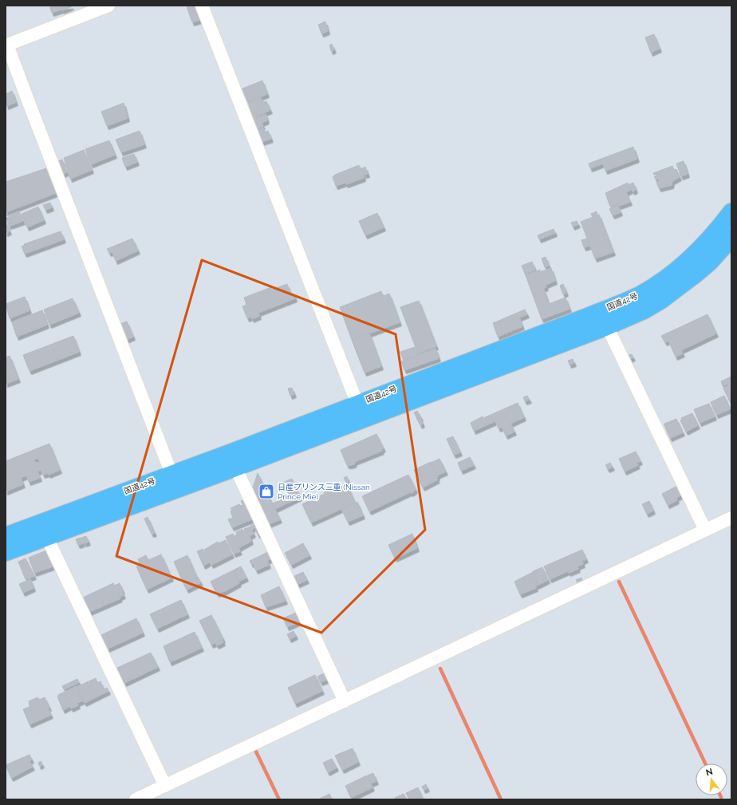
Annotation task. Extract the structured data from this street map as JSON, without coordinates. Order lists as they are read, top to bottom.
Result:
{
  "streets": {
    "highway": ["国道42号"]
  },
  "places": {
    "shop": ["日産プリンス三重 (Nissan Prince Mie)"]
  },
  "north": "top"
}
